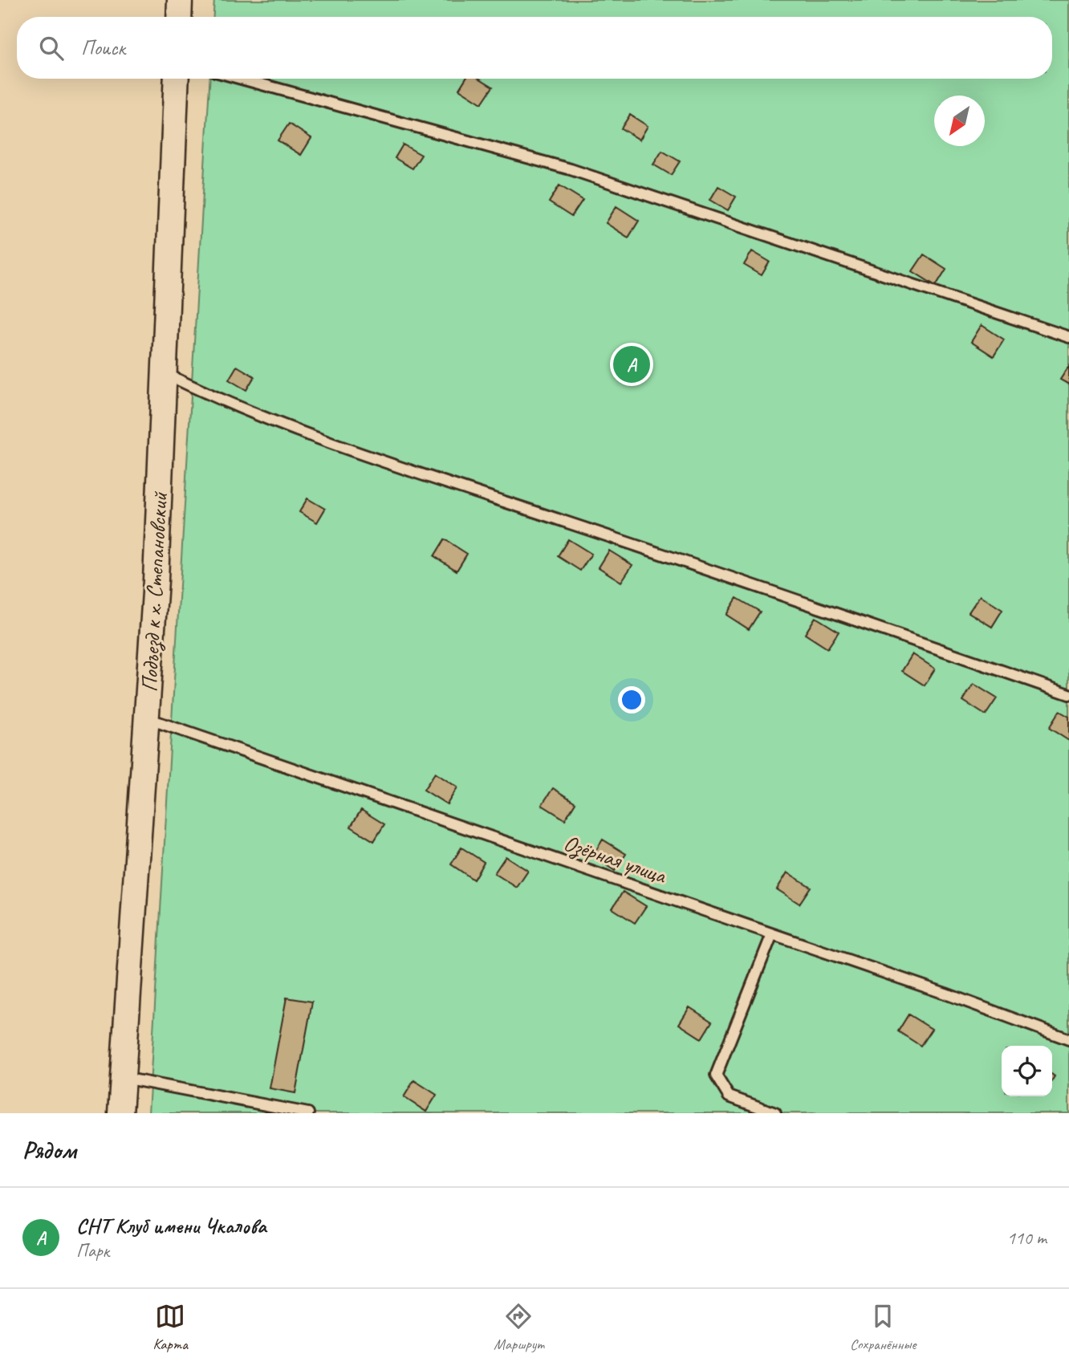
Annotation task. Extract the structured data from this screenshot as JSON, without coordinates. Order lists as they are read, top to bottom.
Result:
{
  "streets": {
    "street": ["Подъезд к х. Степановский"],
    "lane": ["Озёрная улица"]
  },
  "crossings": [
    ["Подъезд к х. Степановский", "Озёрная улица"]
  ],
  "north": "bottom left",
  "page": {
    "search": "Поиск",
    "pins": "A",
    "heading": "Рядом",
    "list": [
      {
        "mark": "A",
        "name": "СНТ Клуб имени Чкалова",
        "note": "Парк",
        "value": "110 m"
      }
    ],
    "nav": ["Карта", "Маршрут", "Сохранённые"]
  }
}
